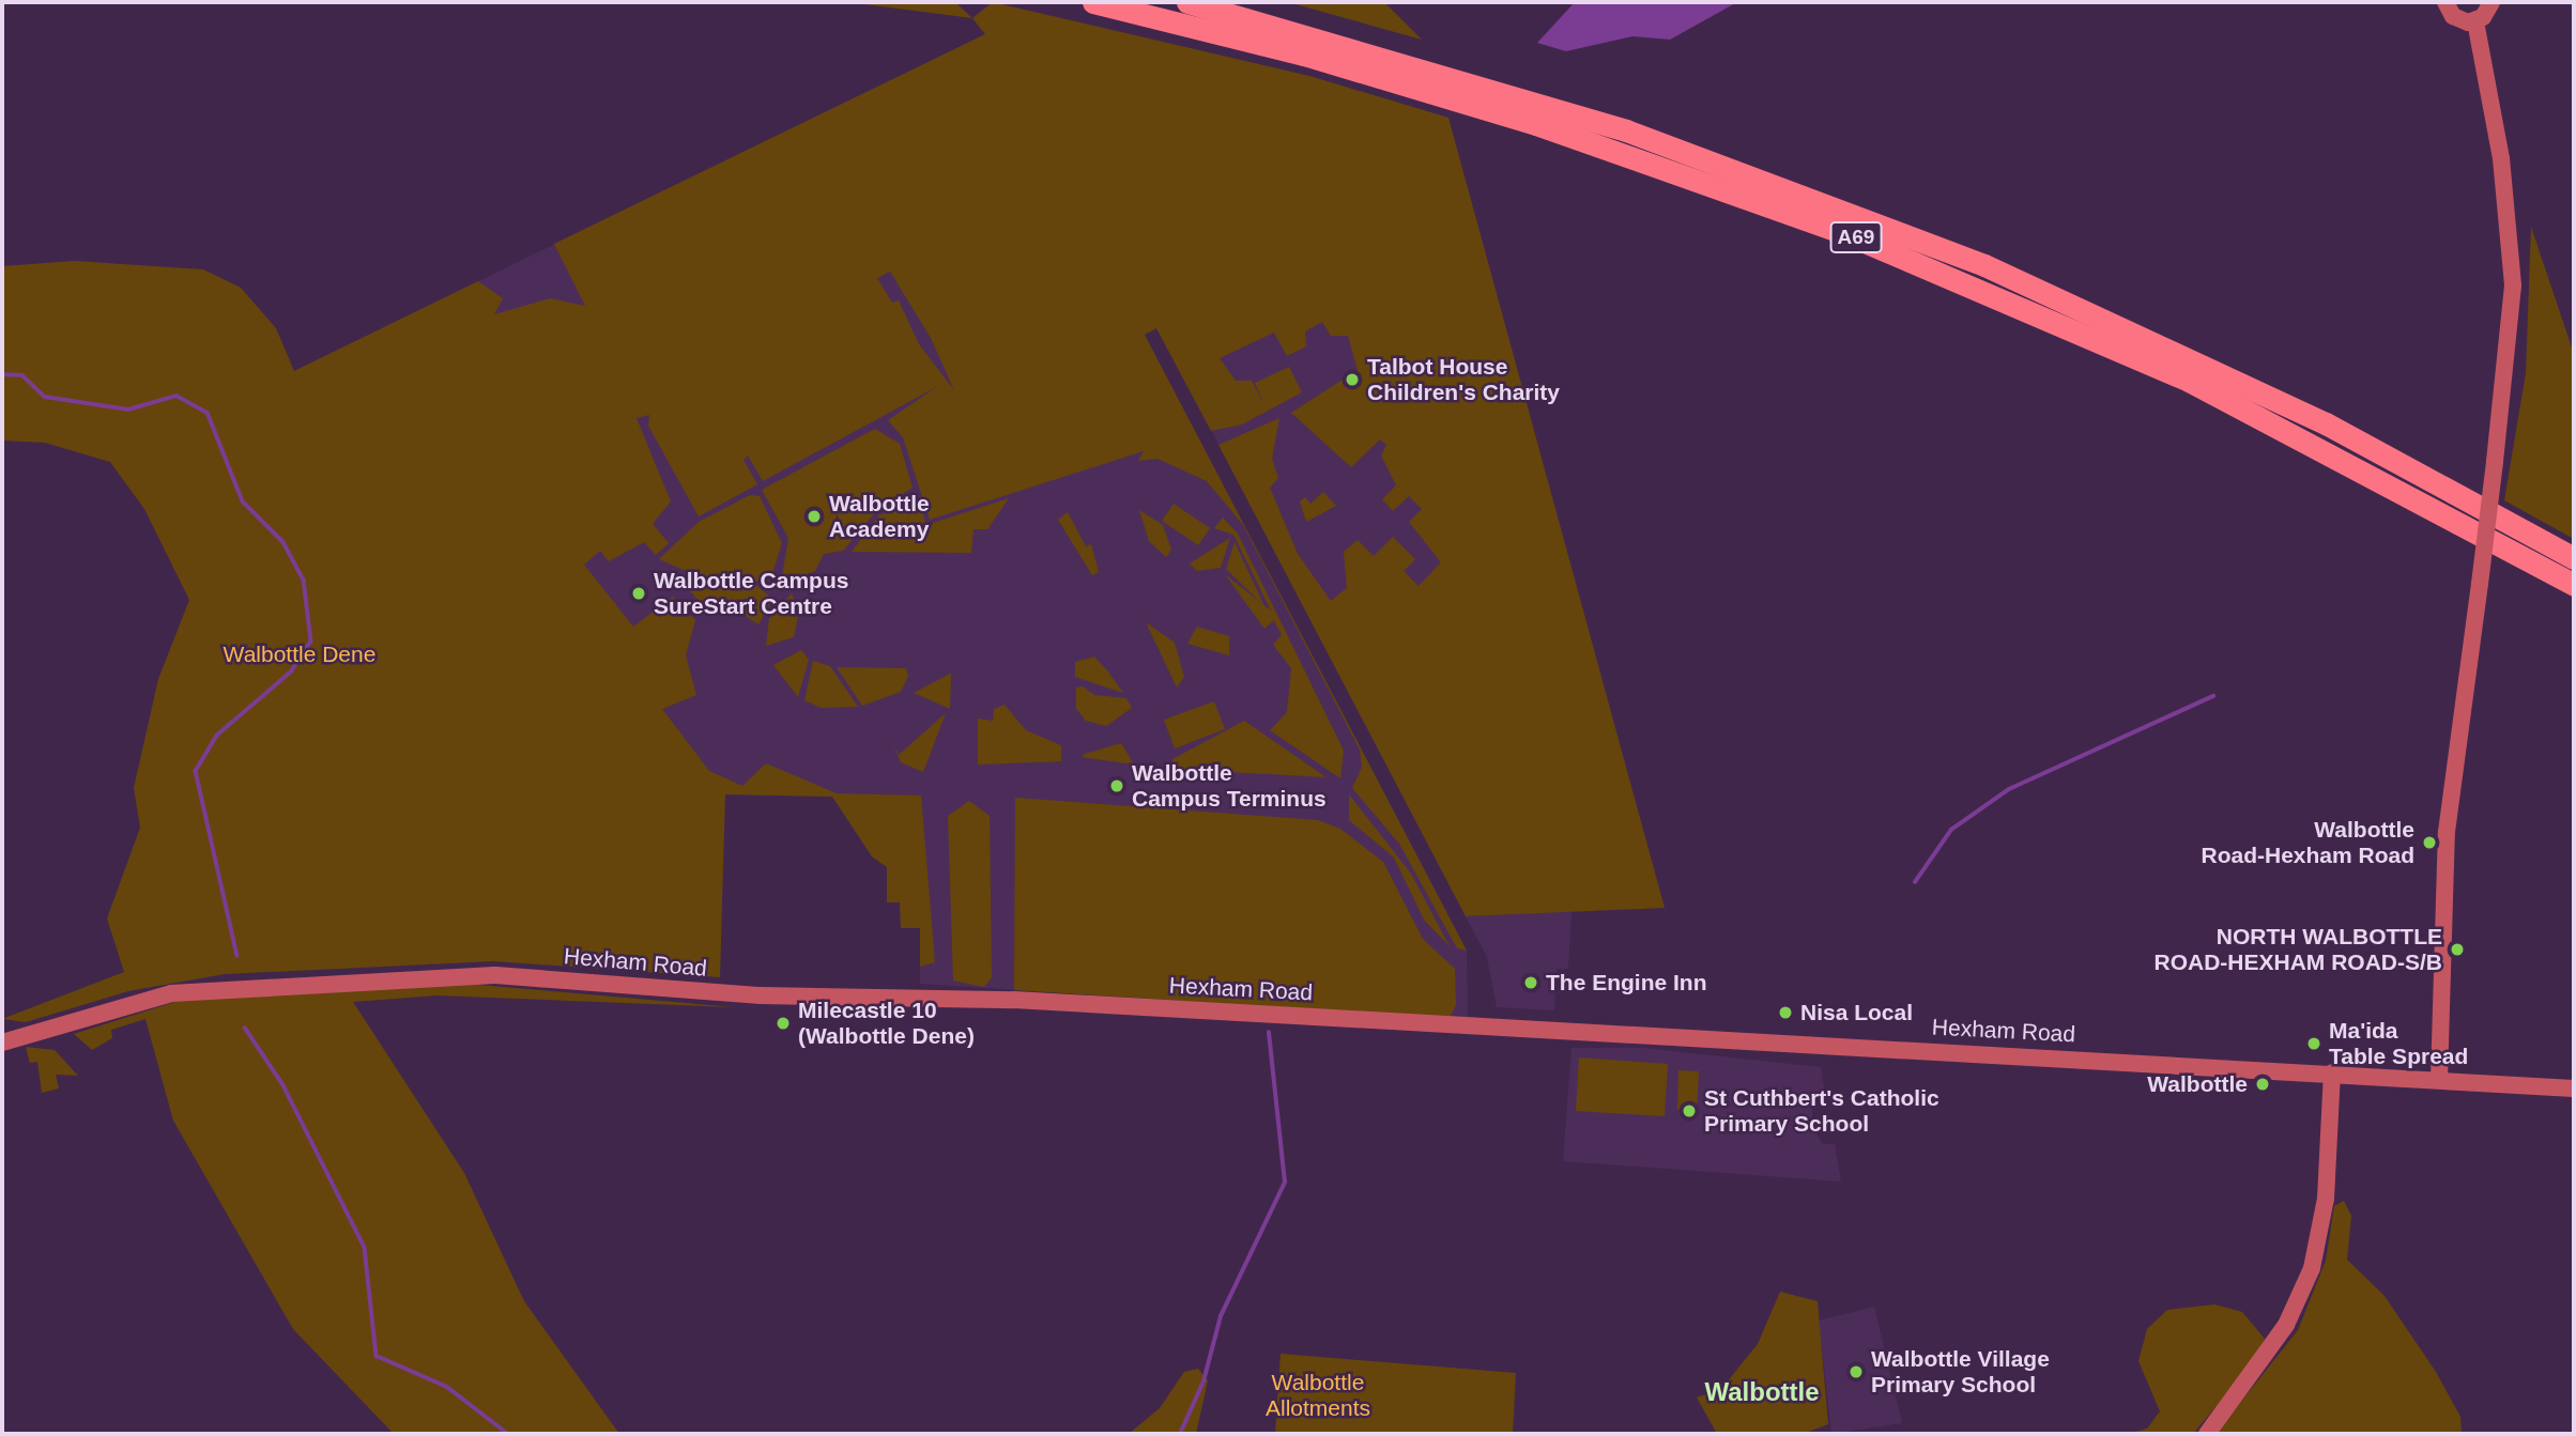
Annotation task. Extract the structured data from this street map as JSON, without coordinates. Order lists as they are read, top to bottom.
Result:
{
  "streets": {
    "highway": ["A69"],
    "main road": ["Hexham Road"]
  },
  "districts": ["Walbottle"],
  "parks": ["Walbottle Dene", "Walbottle Allotments"],
  "places": [
    "Talbot House Children's Charity",
    "Walbottle Academy",
    "Walbottle Campus SureStart Centre",
    "Walbottle Campus Terminus",
    "Walbottle Road-Hexham Road",
    "NORTH WALBOTTLE ROAD-HEXHAM ROAD-S/B",
    "The Engine Inn",
    "Nisa Local",
    "Milecastle 10 (Walbottle Dene)",
    "Ma'ida Table Spread",
    "Walbottle",
    "St Cuthbert's Catholic Primary School",
    "Walbottle Village Primary School"
  ]
}
